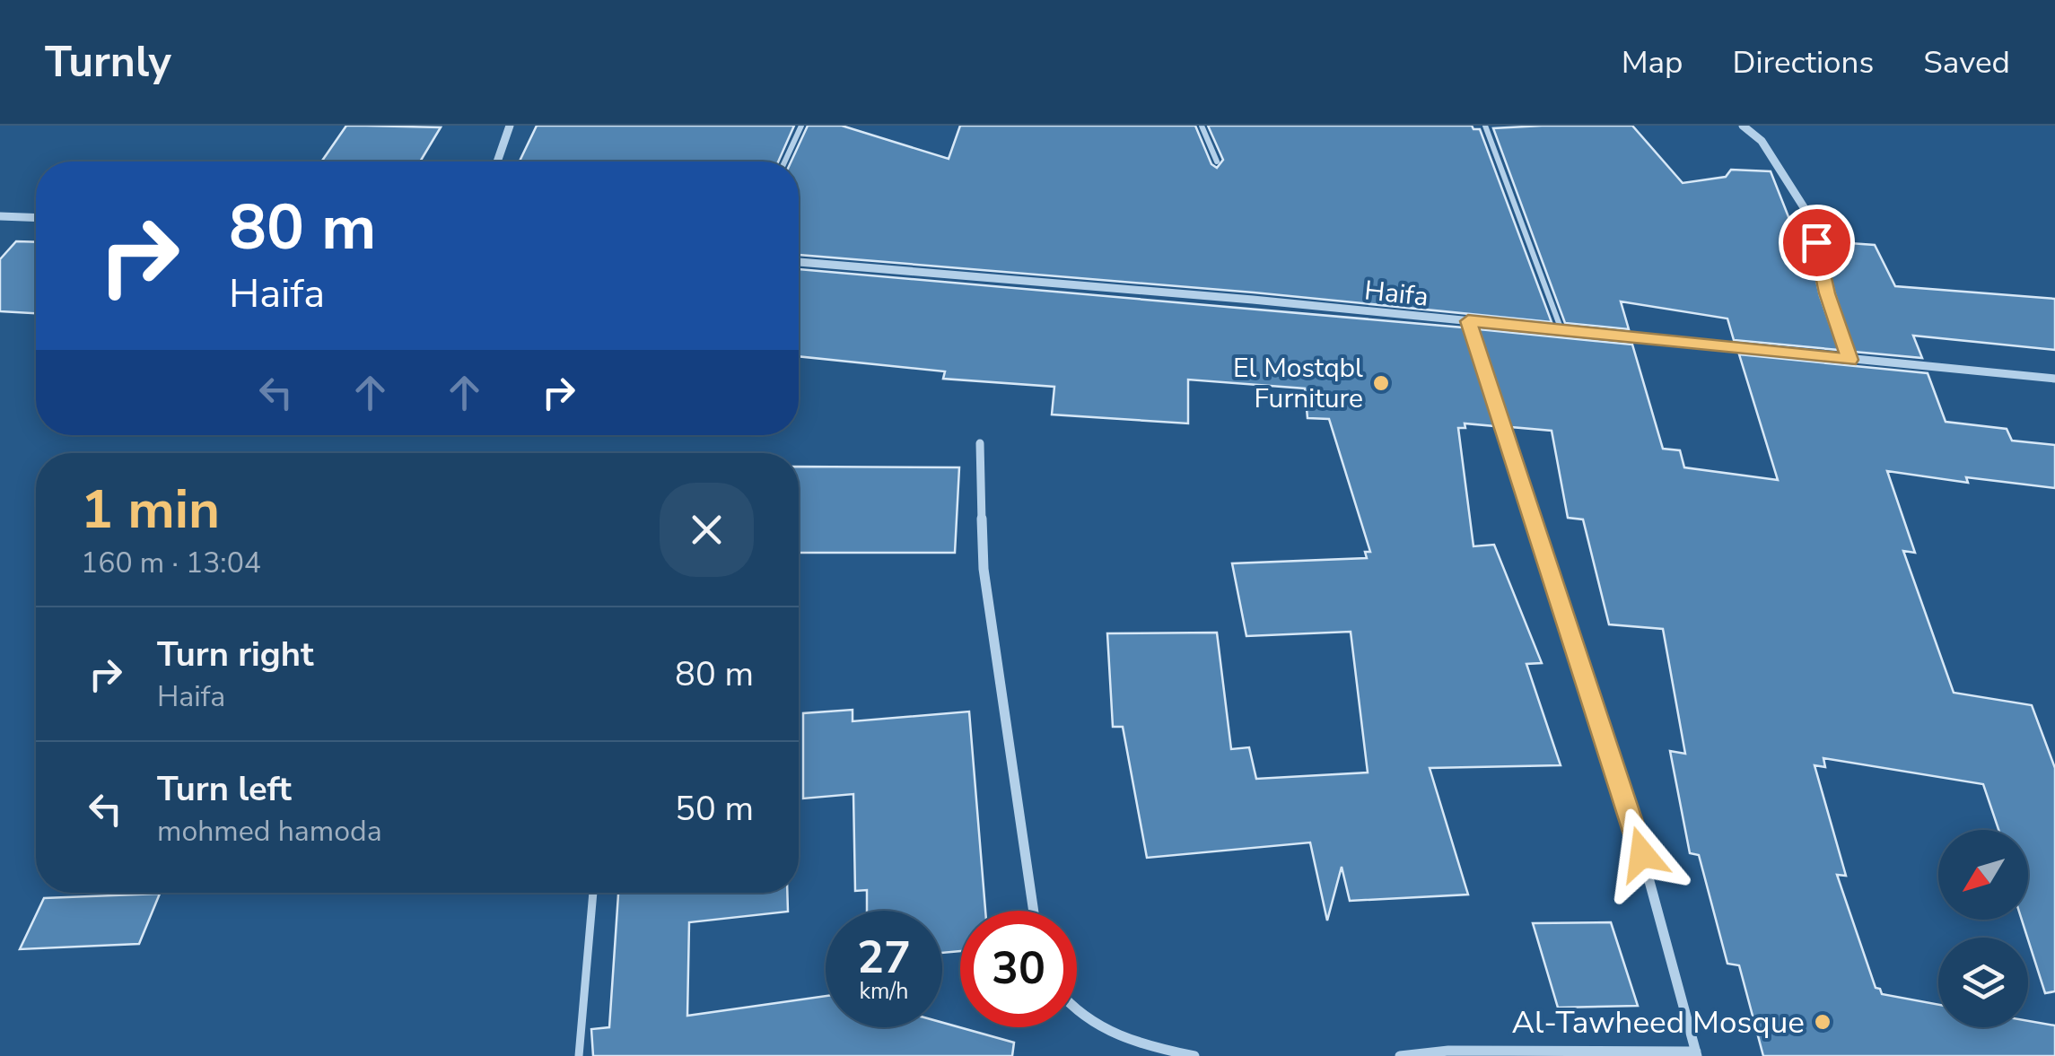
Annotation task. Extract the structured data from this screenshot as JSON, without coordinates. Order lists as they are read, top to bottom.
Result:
{
  "streets": {
    "street": ["Haifa"]
  },
  "places": ["El Mostqbl Furniture", "Al-Tawheed Mosque"],
  "north": "bottom left",
  "page": {
    "header": "Turnly",
    "nav": ["Map", "Directions", "Saved"],
    "turn": ["80 m", "Haifa"],
    "heading": ["1 min", "160 m · 13:04"],
    "list": [
      {
        "name": "Turn right",
        "note": "Haifa",
        "value": "80 m"
      },
      {
        "name": "Turn left",
        "note": "mohmed hamoda",
        "value": "50 m"
      }
    ],
    "speed": "27 km/h",
    "limit": "30"
  }
}
